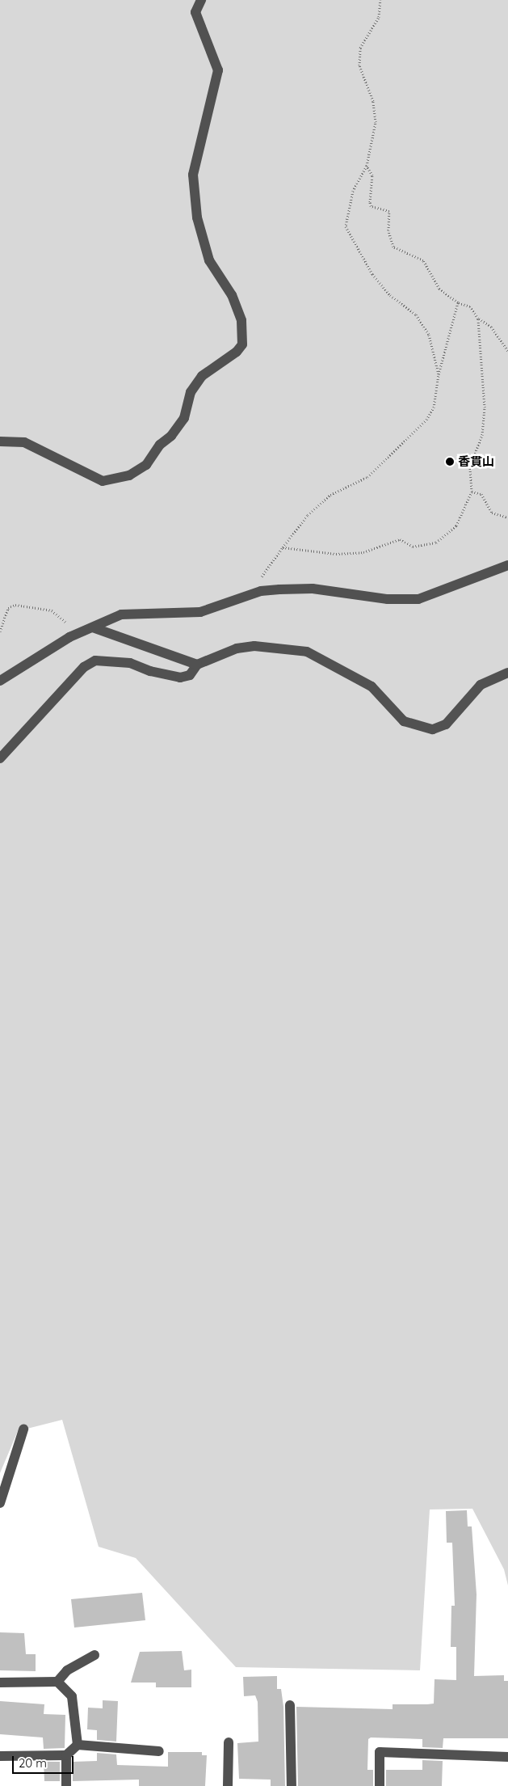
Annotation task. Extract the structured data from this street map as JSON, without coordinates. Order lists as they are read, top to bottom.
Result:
{
  "places": ["香貫山"],
  "scale_bar": "20 m"
}
